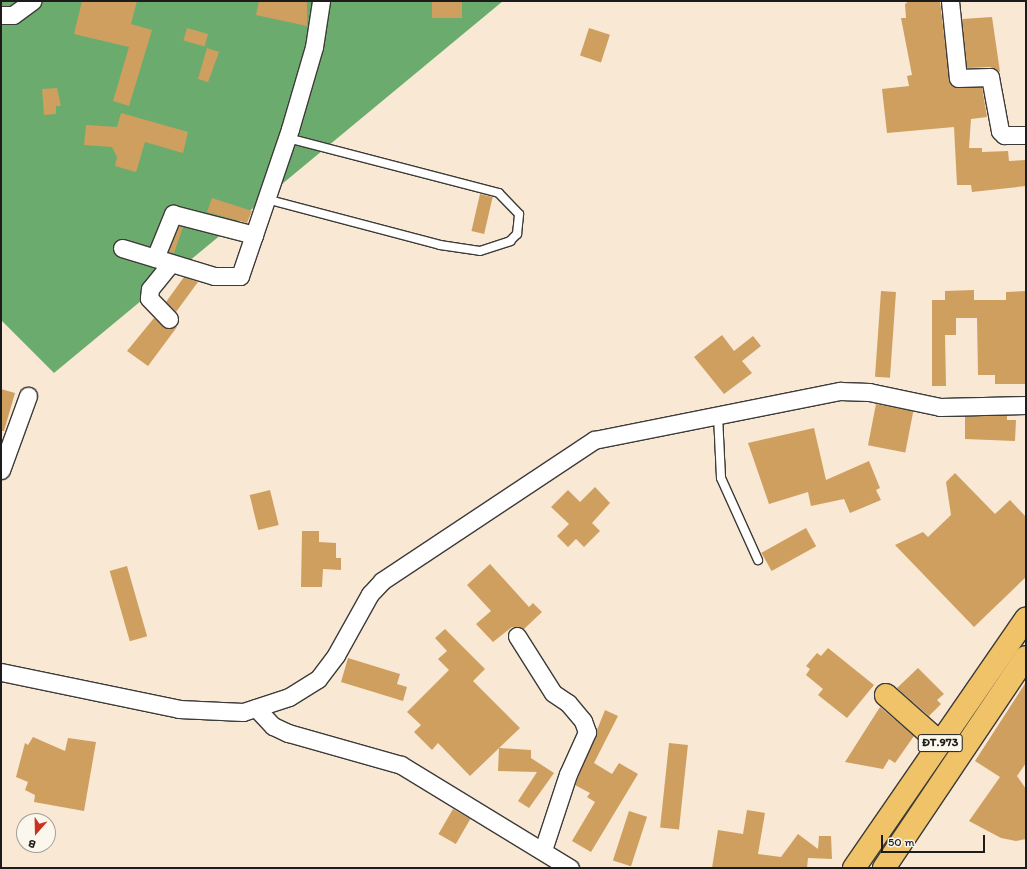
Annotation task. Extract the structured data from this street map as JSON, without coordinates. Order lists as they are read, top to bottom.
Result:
{
  "streets": {
    "main road": ["ĐT.973"]
  },
  "scale_bar": "50 m",
  "north": "bottom"
}
